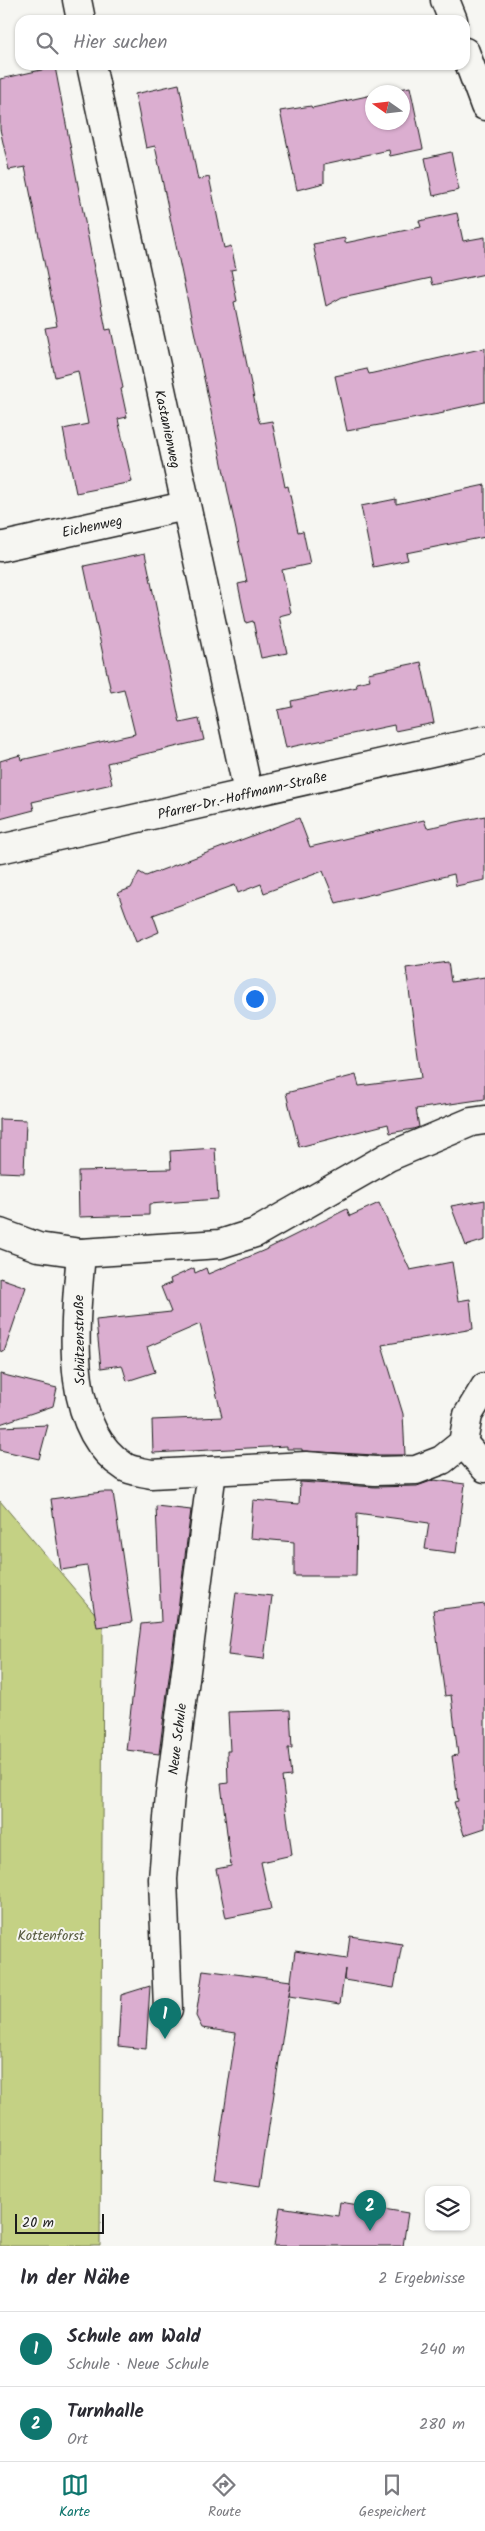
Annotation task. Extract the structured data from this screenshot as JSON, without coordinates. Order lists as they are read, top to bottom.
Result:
{
  "streets": {
    "street": [
      "Kastanienweg",
      "Eichenweg",
      "Pfarrer-Dr.-Hoffmann-Straße",
      "Schützenstraße",
      "Neue Schule"
    ]
  },
  "crossings": [
    ["Kastanienweg", "Eichenweg"],
    ["Kastanienweg", "Pfarrer-Dr.-Hoffmann-Straße"],
    ["Schützenstraße", "Neue Schule"]
  ],
  "parks": ["Kottenforst"],
  "scale_bar": "20 m",
  "north": "left",
  "page": {
    "search": "Hier suchen",
    "pins": ["1", "2"],
    "scale": "20 m",
    "heading": ["In der Nähe", "2 Ergebnisse"],
    "list": [
      {
        "mark": "1",
        "name": "Schule am Wald",
        "note": "Schule · Neue Schule",
        "value": "240 m"
      },
      {
        "mark": "2",
        "name": "Turnhalle",
        "note": "Ort",
        "value": "280 m"
      }
    ],
    "nav": ["Karte", "Route", "Gespeichert"]
  }
}
